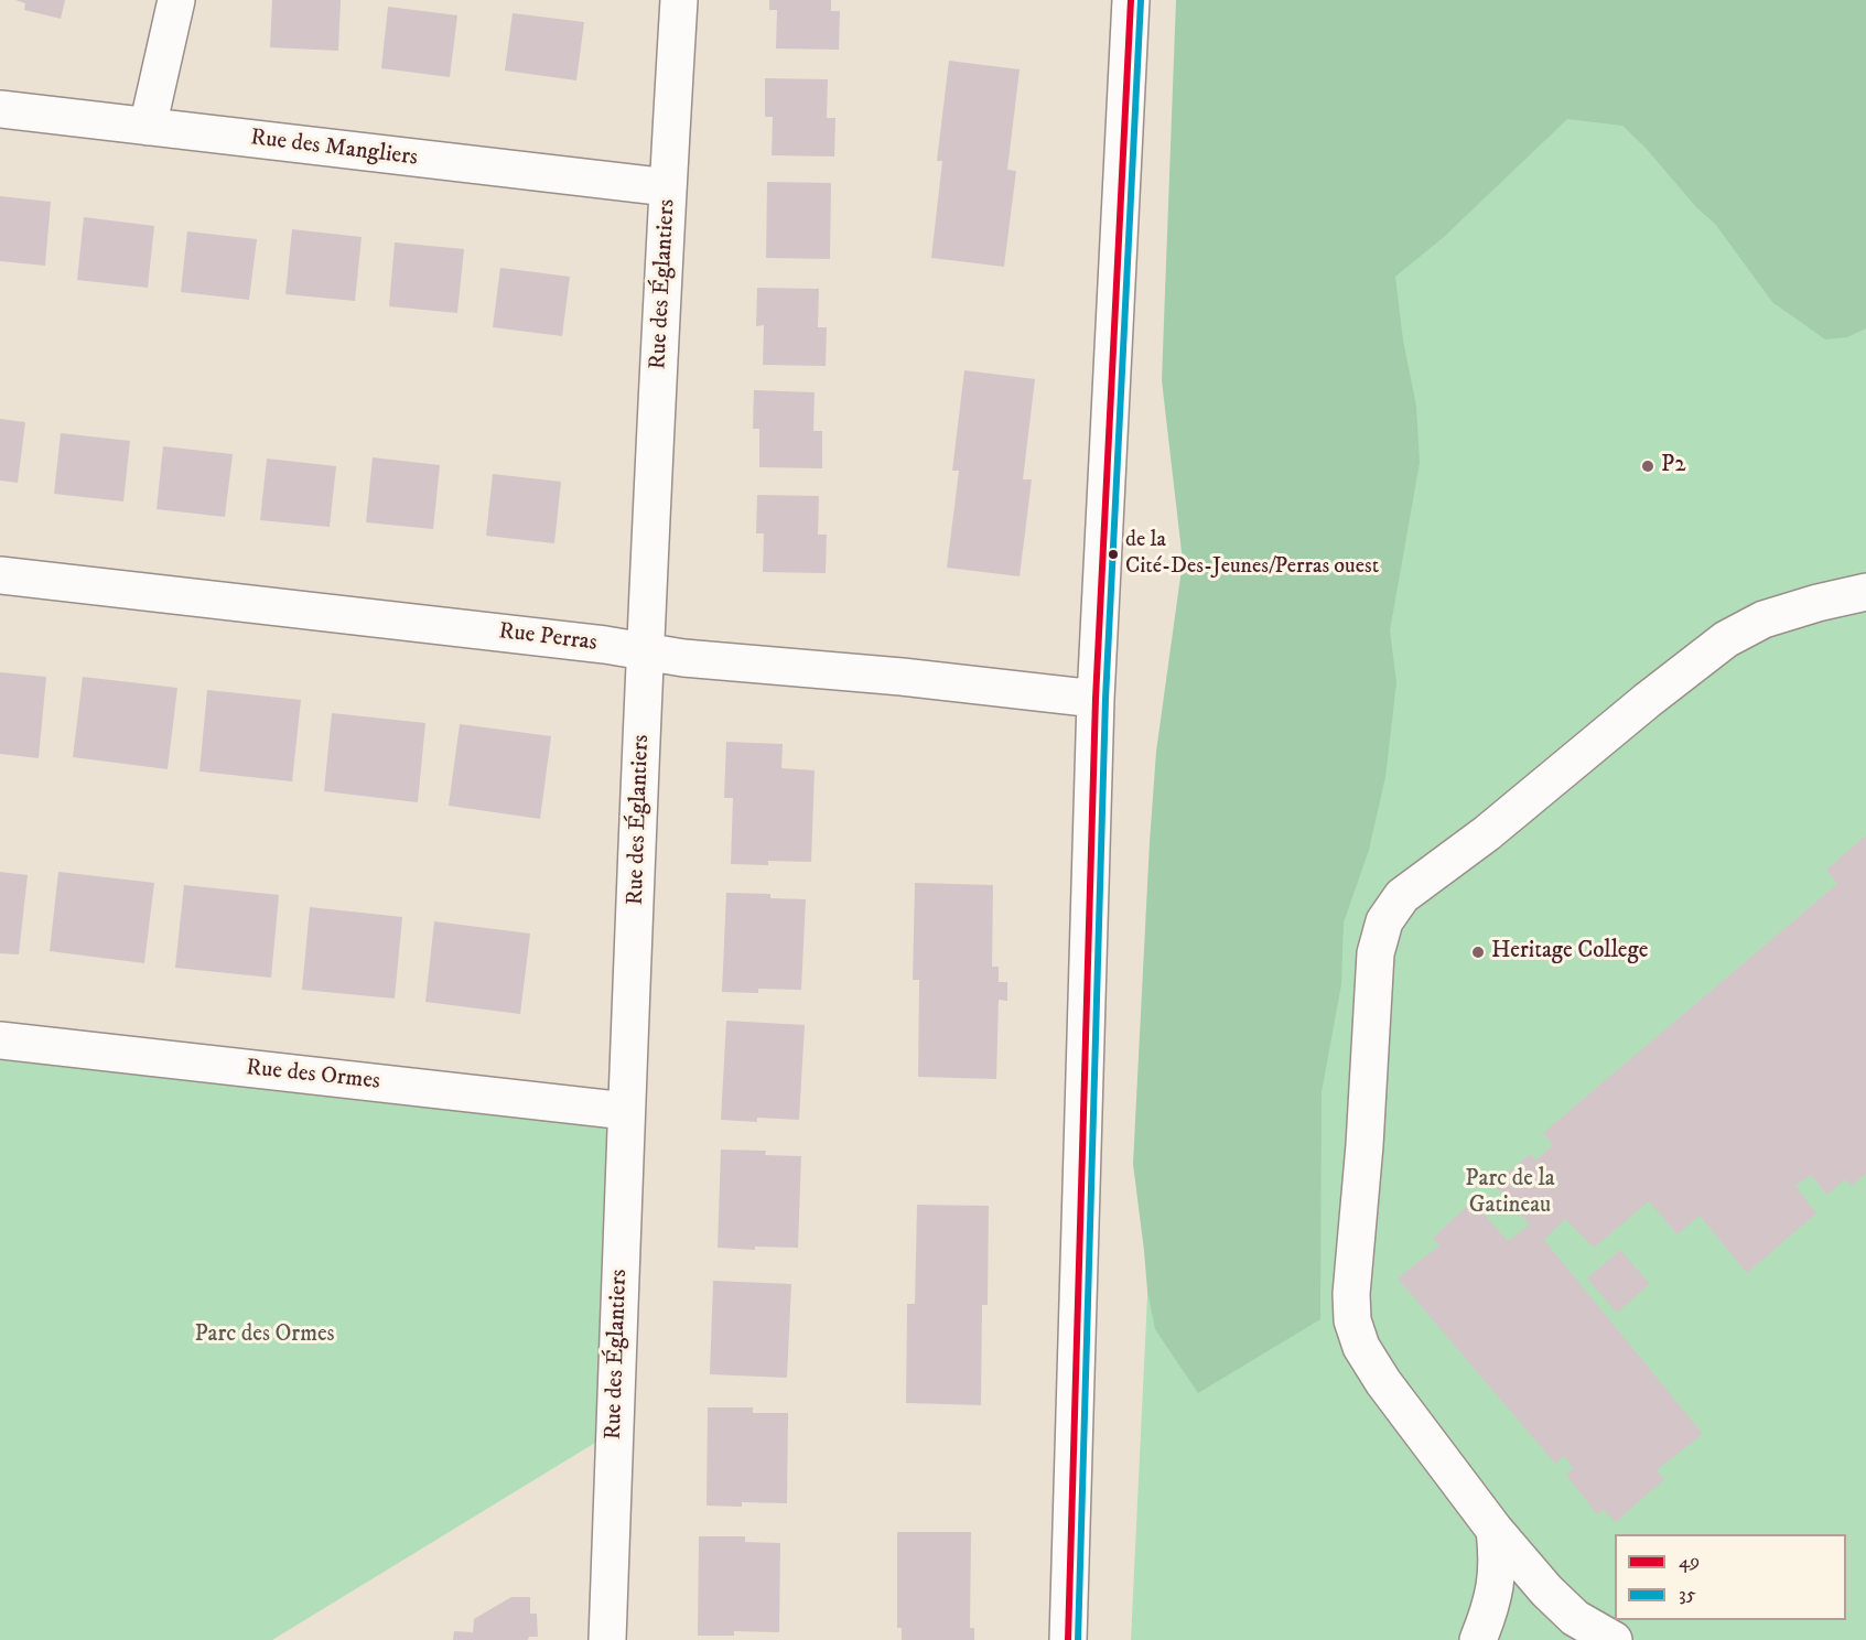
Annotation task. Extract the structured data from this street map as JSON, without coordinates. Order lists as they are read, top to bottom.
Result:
{
  "streets": {
    "street": [
      "Rue des Mangliers",
      "Rue des Églantiers",
      "Rue Perras",
      "Rue des Ormes"
    ]
  },
  "crossings": [
    ["Rue des Mangliers", "Rue des Églantiers"],
    ["Rue des Églantiers", "Rue Perras"],
    ["Rue des Églantiers", "Rue des Ormes"]
  ],
  "parks": ["Parc de la Gatineau", "Parc des Ormes"],
  "places": ["P2", "de la Cité-Des-Jeunes/Perras ouest", "Heritage College"],
  "lines": ["transit line 49", "transit line 35"],
  "legend": ["49", "35"]
}
